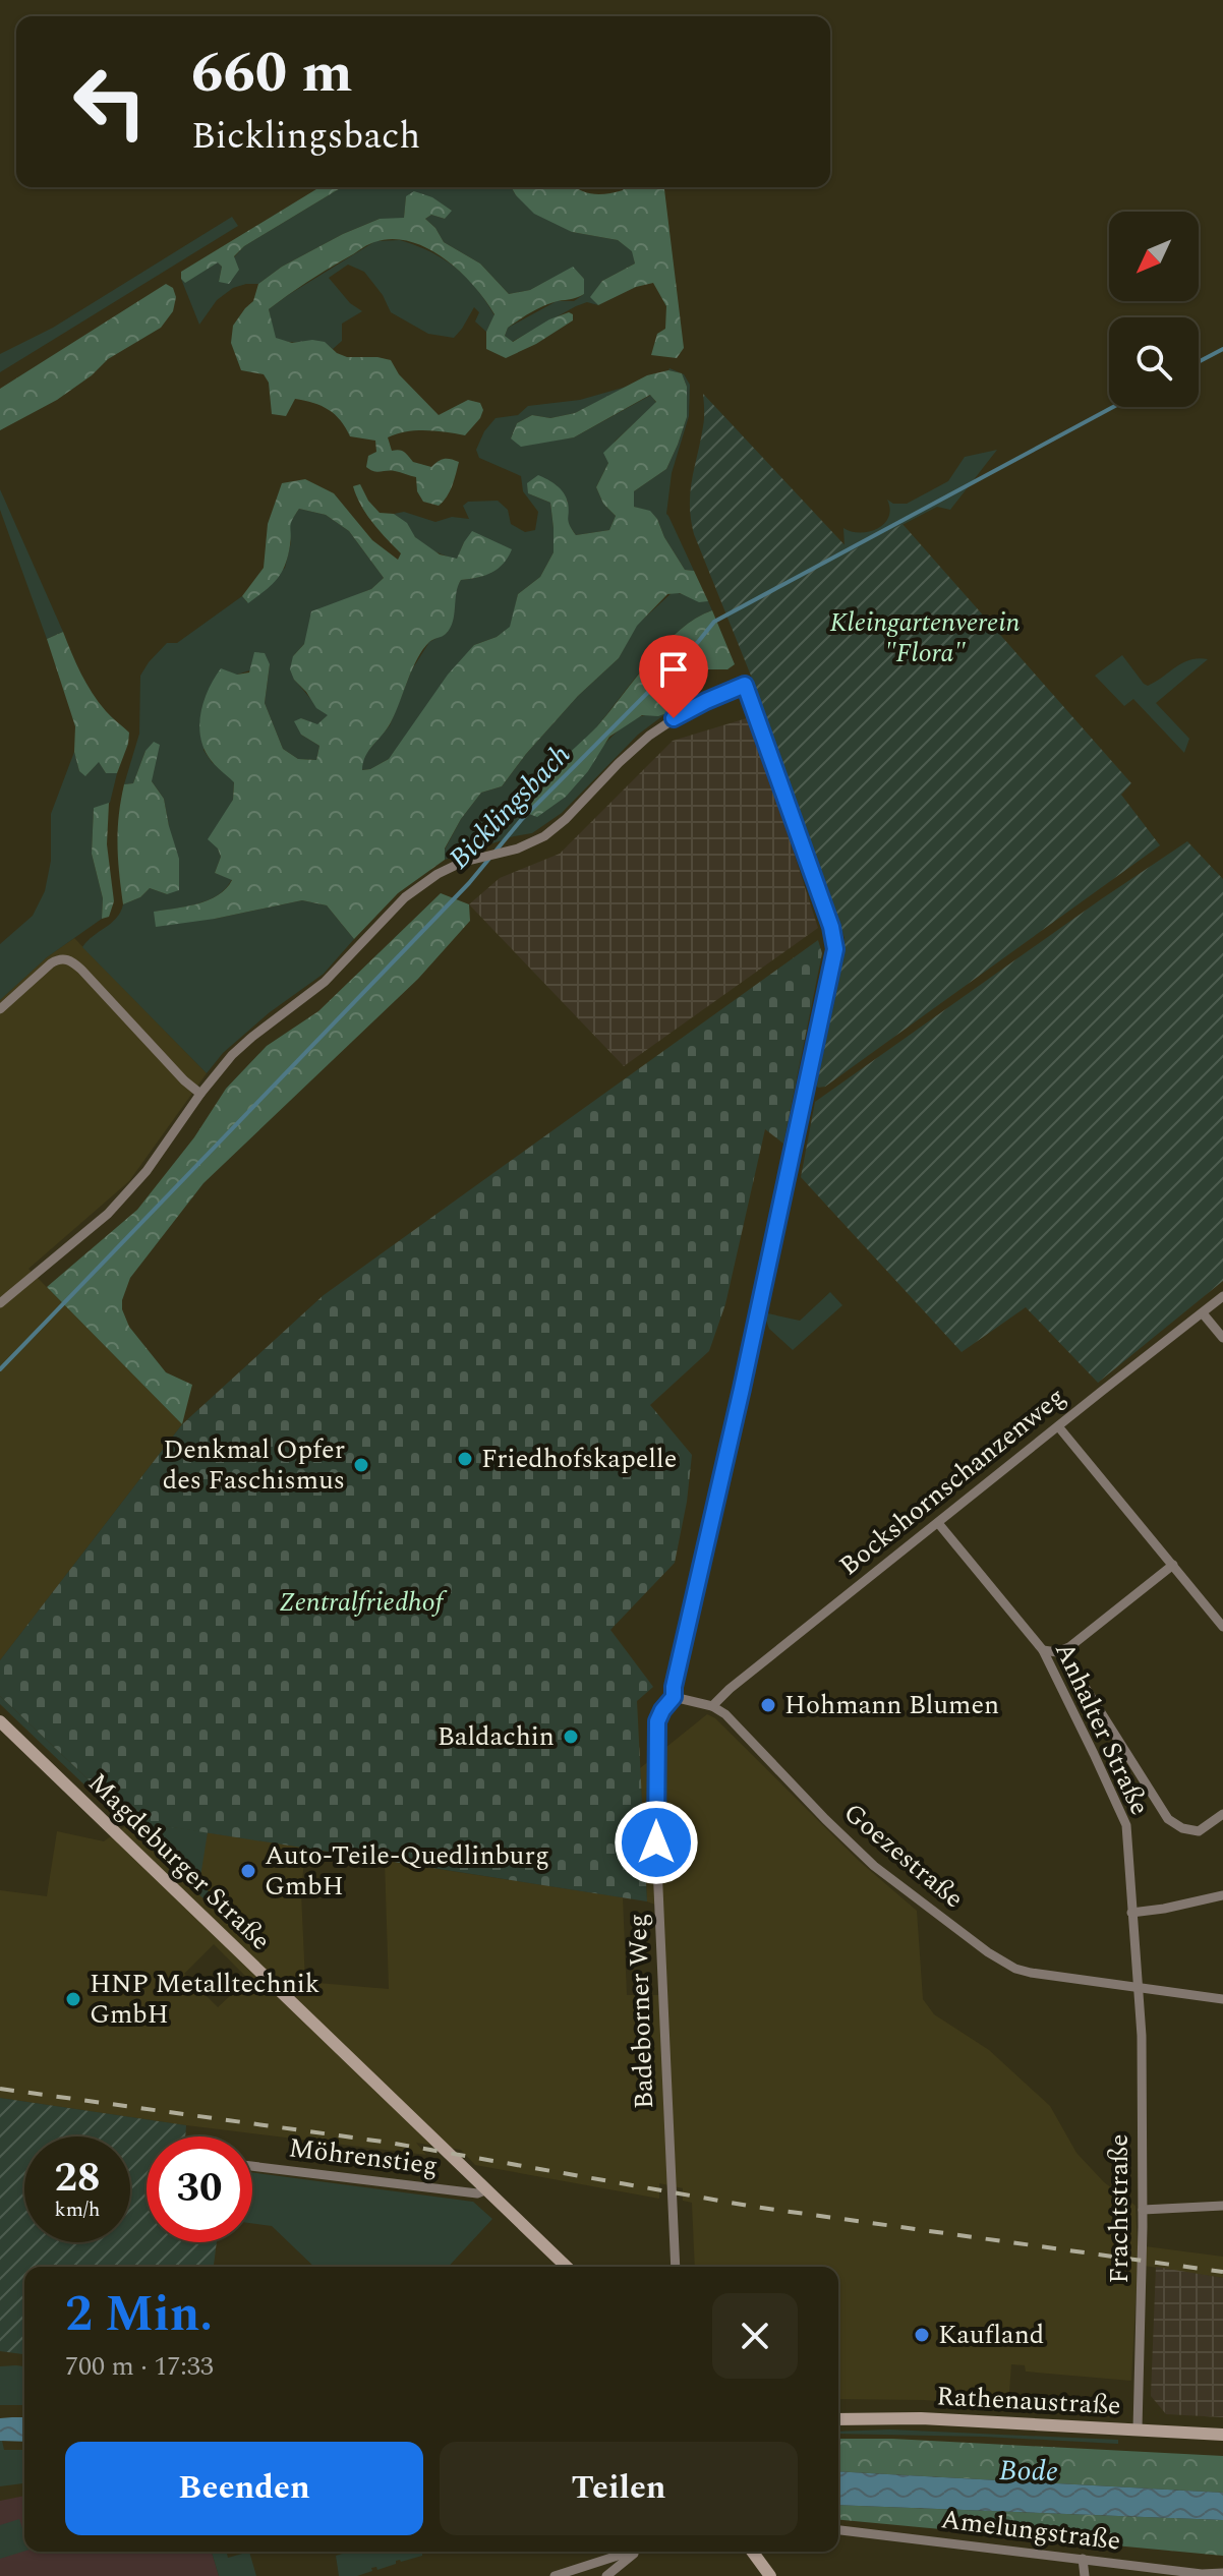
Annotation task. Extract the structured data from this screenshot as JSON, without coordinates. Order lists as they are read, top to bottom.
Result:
{
  "streets": {
    "main road": ["Magdeburger Straße", "Rathenaustraße"],
    "street": [
      "Bockshornschanzenweg",
      "Anhalter Straße",
      "Goezestraße",
      "Badeborner Weg",
      "Möhrenstieg",
      "Frachtstraße",
      "Amelungstraße"
    ]
  },
  "crossings": [
    ["Bockshornschanzenweg", "Anhalter Straße"],
    ["Bockshornschanzenweg", "Goezestraße"],
    ["Anhalter Straße", "Goezestraße"],
    ["Anhalter Straße", "Frachtstraße"],
    ["Goezestraße", "Badeborner Weg"],
    ["Goezestraße", "Frachtstraße"],
    ["Magdeburger Straße", "Möhrenstieg"],
    ["Frachtstraße", "Rathenaustraße"]
  ],
  "water": ["Bicklingsbach", "Bode"],
  "parks": ["Kleingartenverein \"Flora\"", "Zentralfriedhof"],
  "places": [
    "Friedhofskapelle",
    "Denkmal Opfer des Faschismus",
    "Hohmann Blumen",
    "Baldachin",
    "Auto-Teile-Quedlinburg GmbH",
    "HNP Metalltechnik GmbH",
    "Kaufland"
  ],
  "north": "bottom left",
  "page": {
    "turn": ["660 m", "Bicklingsbach"],
    "speed": "28 km/h",
    "limit": "30",
    "heading": ["2 Min.", "700 m · 17:33"],
    "buttons": ["Beenden", "Teilen"]
  }
}
